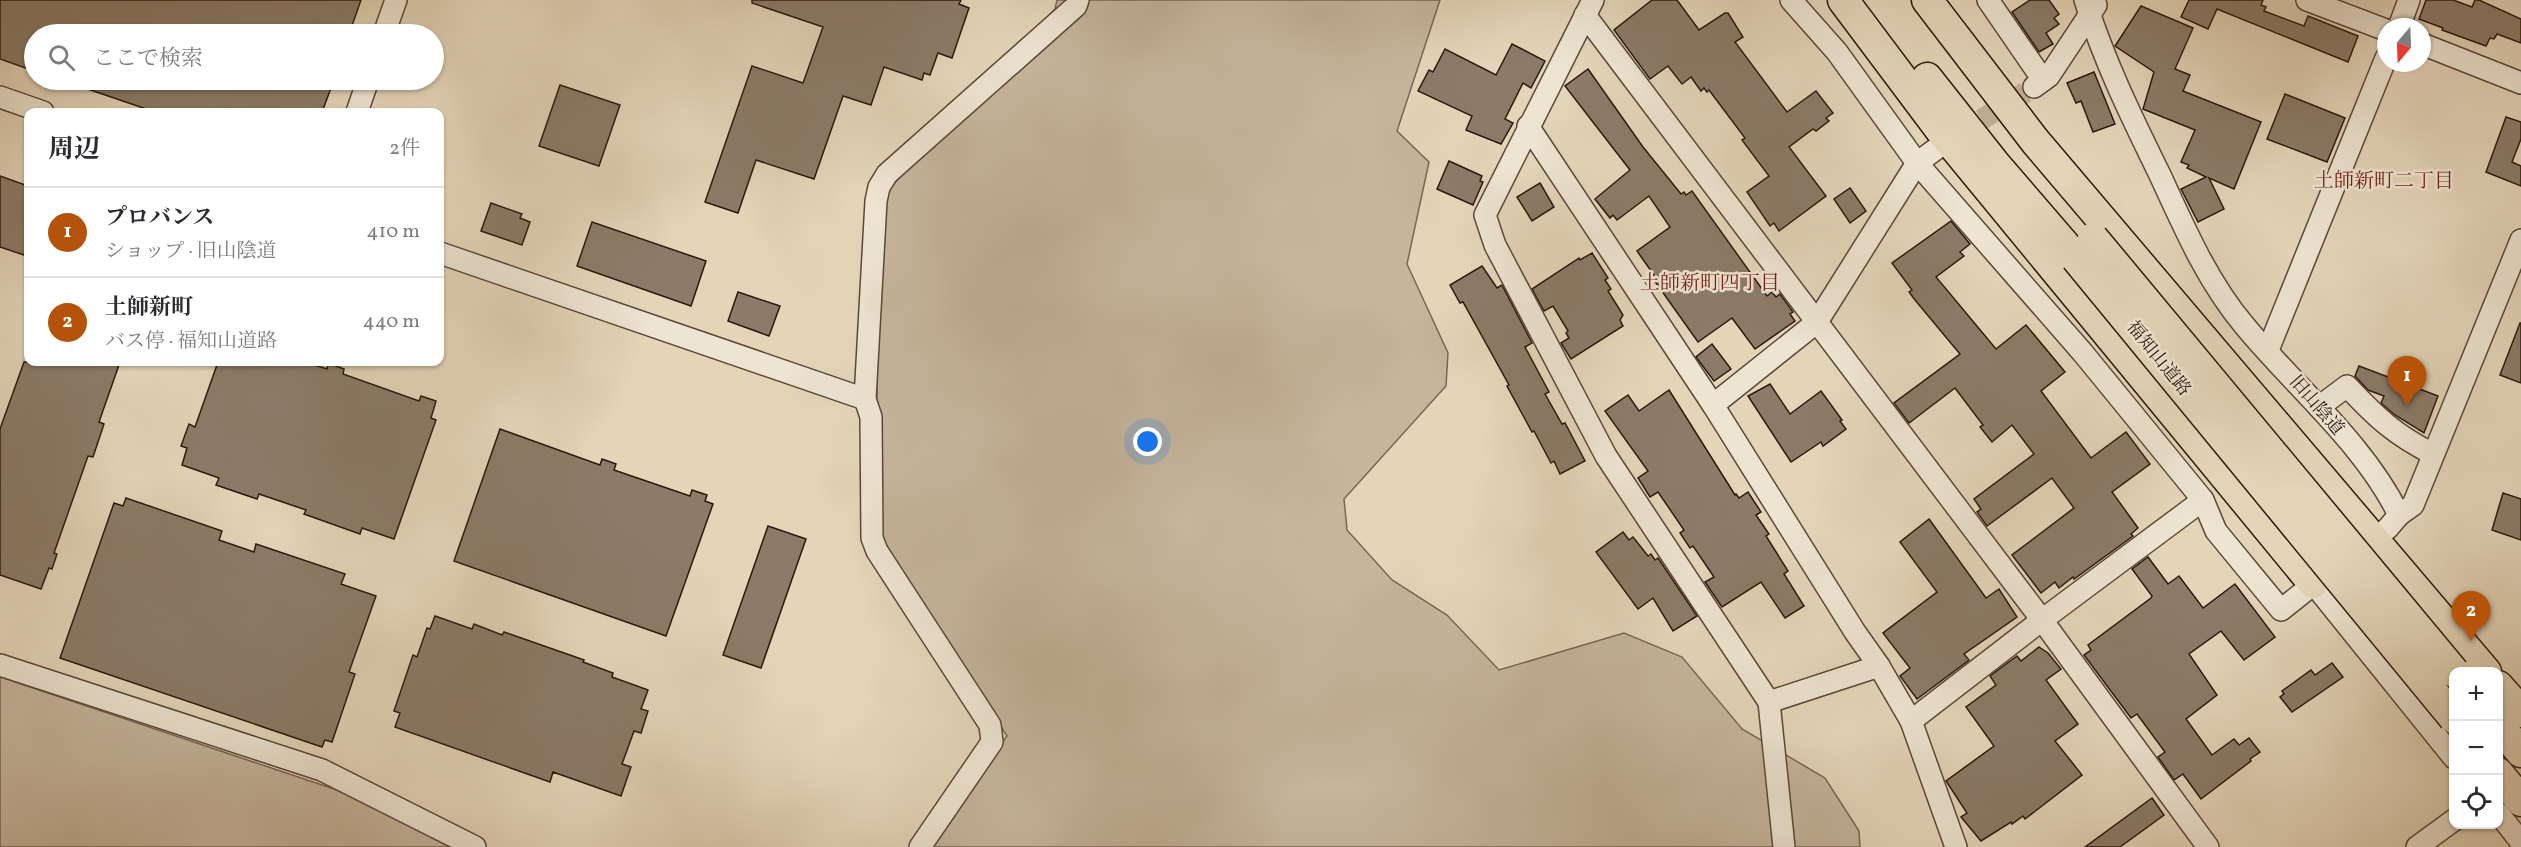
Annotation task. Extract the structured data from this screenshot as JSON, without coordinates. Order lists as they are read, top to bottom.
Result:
{
  "streets": {
    "highway": ["福知山道路"],
    "street": ["旧山陰道"]
  },
  "districts": ["土師新町二丁目", "土師新町四丁目"],
  "north": "bottom",
  "page": {
    "search": "ここで検索",
    "heading": ["周辺", "2件"],
    "list": [
      {
        "mark": "1",
        "name": "プロバンス",
        "note": "ショップ · 旧山陰道",
        "value": "410 m"
      },
      {
        "mark": "2",
        "name": "土師新町",
        "note": "バス停 · 福知山道路",
        "value": "440 m"
      }
    ],
    "pins": ["1", "2"],
    "map_buttons": ["+", "−"]
  }
}
